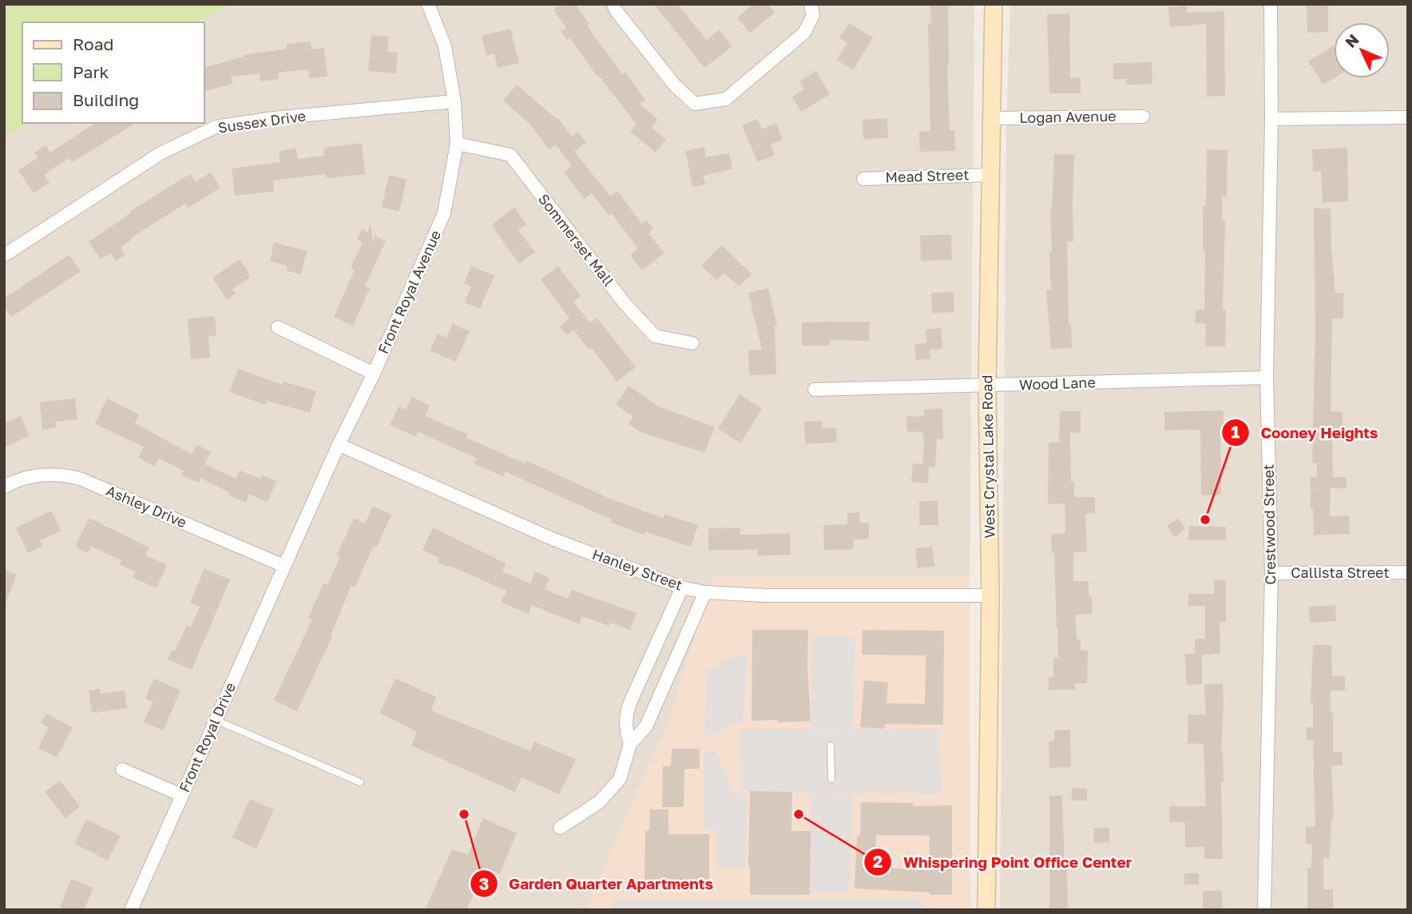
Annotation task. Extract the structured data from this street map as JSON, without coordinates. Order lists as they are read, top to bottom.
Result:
{
  "streets": {
    "street": [
      "Logan Avenue",
      "Sussex Drive",
      "Mead Street",
      "Sommerset Mall",
      "Front Royal Avenue",
      "Wood Lane",
      "West Crystal Lake Road",
      "Ashley Drive",
      "Crestwood Street",
      "Hanley Street",
      "Callista Street",
      "Front Royal Drive"
    ]
  },
  "crossings": [
    ["Logan Avenue", "West Crystal Lake Road"],
    ["Sussex Drive", "Front Royal Avenue"],
    ["Mead Street", "West Crystal Lake Road"],
    ["Sommerset Mall", "Front Royal Avenue"],
    ["Front Royal Avenue", "Ashley Drive"],
    ["Front Royal Avenue", "Hanley Street"],
    ["Front Royal Avenue", "Front Royal Drive"],
    ["Wood Lane", "West Crystal Lake Road"],
    ["Wood Lane", "Crestwood Street"],
    ["West Crystal Lake Road", "Hanley Street"],
    ["Ashley Drive", "Front Royal Drive"],
    ["Crestwood Street", "Callista Street"]
  ],
  "places": ["Cooney Heights", "Garden Quarter Apartments", "Whispering Point Office Center"],
  "legend": ["Road", "Park", "Building"],
  "north": "top left"
}
